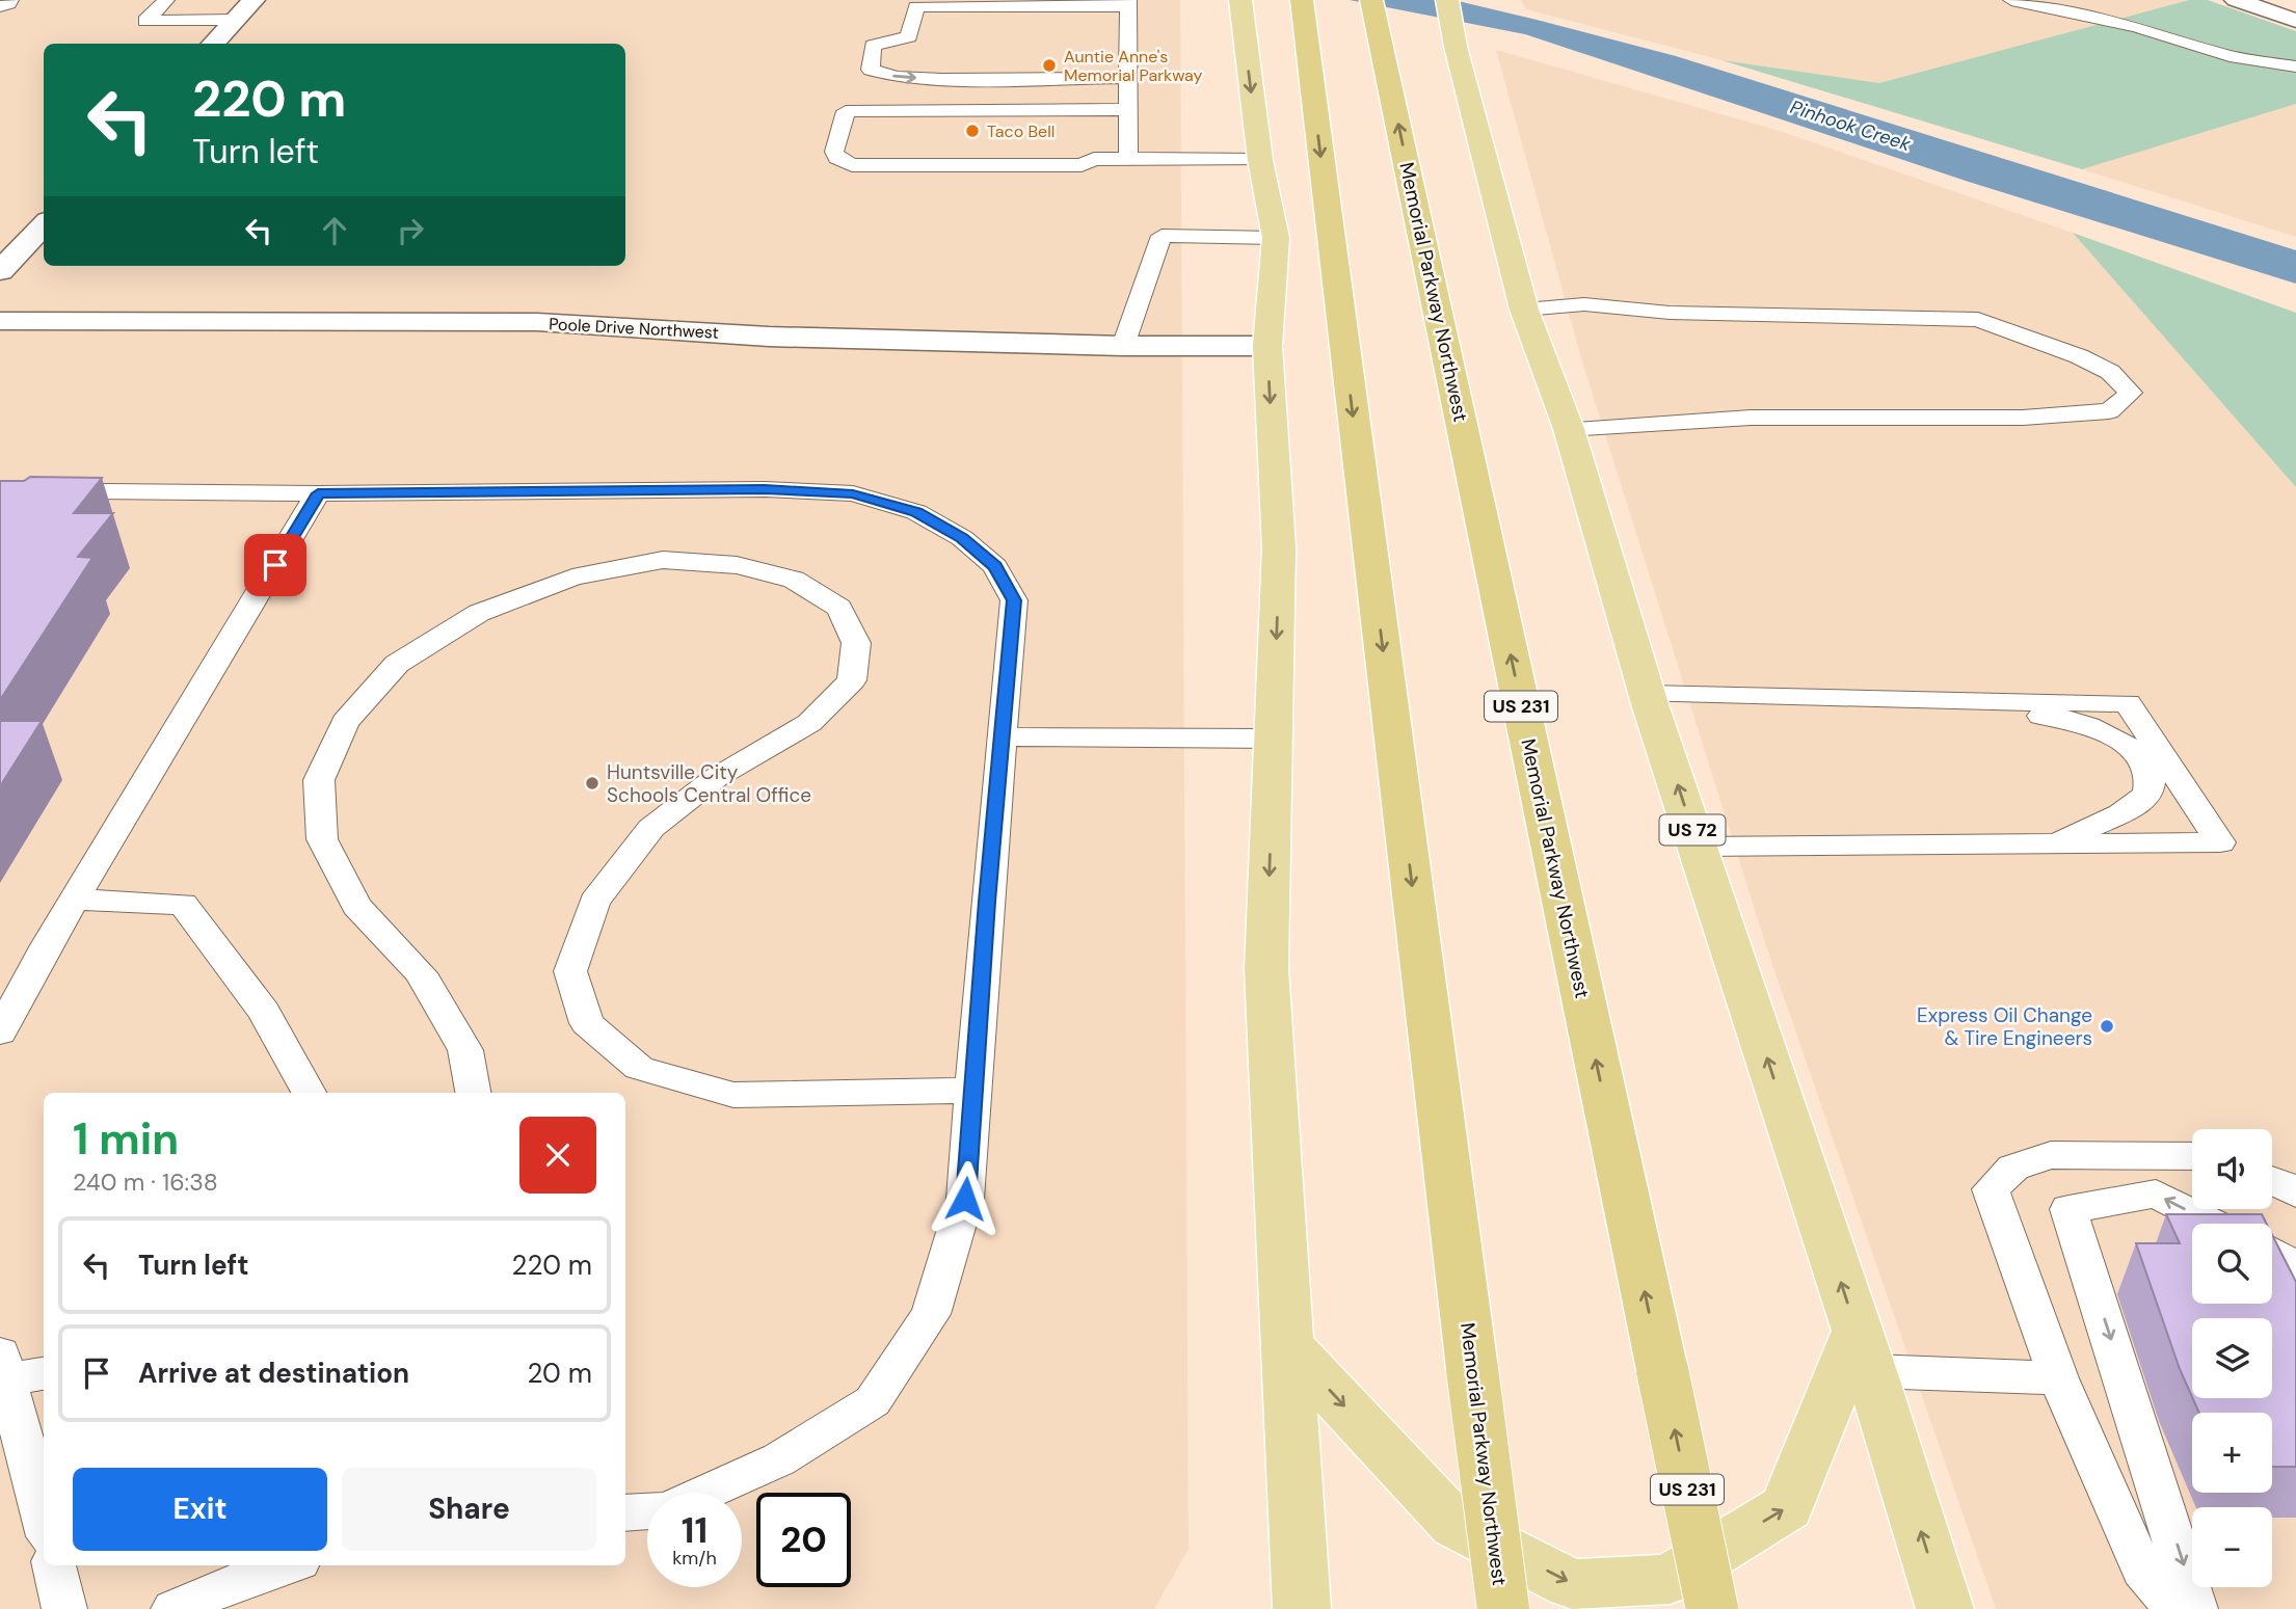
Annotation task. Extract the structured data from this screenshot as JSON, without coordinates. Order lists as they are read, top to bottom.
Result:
{
  "streets": {
    "highway": ["Memorial Parkway Northwest", "US 231", "US 72"],
    "street": ["Poole Drive Northwest"]
  },
  "water": ["Pinhook Creek"],
  "places": [
    "Auntie Anne's Memorial Parkway",
    "Taco Bell",
    "Huntsville City Schools Central Office",
    "Express Oil Change & Tire Engineers"
  ],
  "page": {
    "turn": ["220 m", "Turn left"],
    "heading": ["1 min", "240 m · 16:38"],
    "map_buttons": ["+", "−"],
    "list": [
      {
        "name": "Turn left",
        "value": "220 m"
      },
      {
        "name": "Arrive at destination",
        "value": "20 m"
      }
    ],
    "buttons": ["Exit", "Share"],
    "speed": "11 km/h",
    "limit": "20"
  }
}
